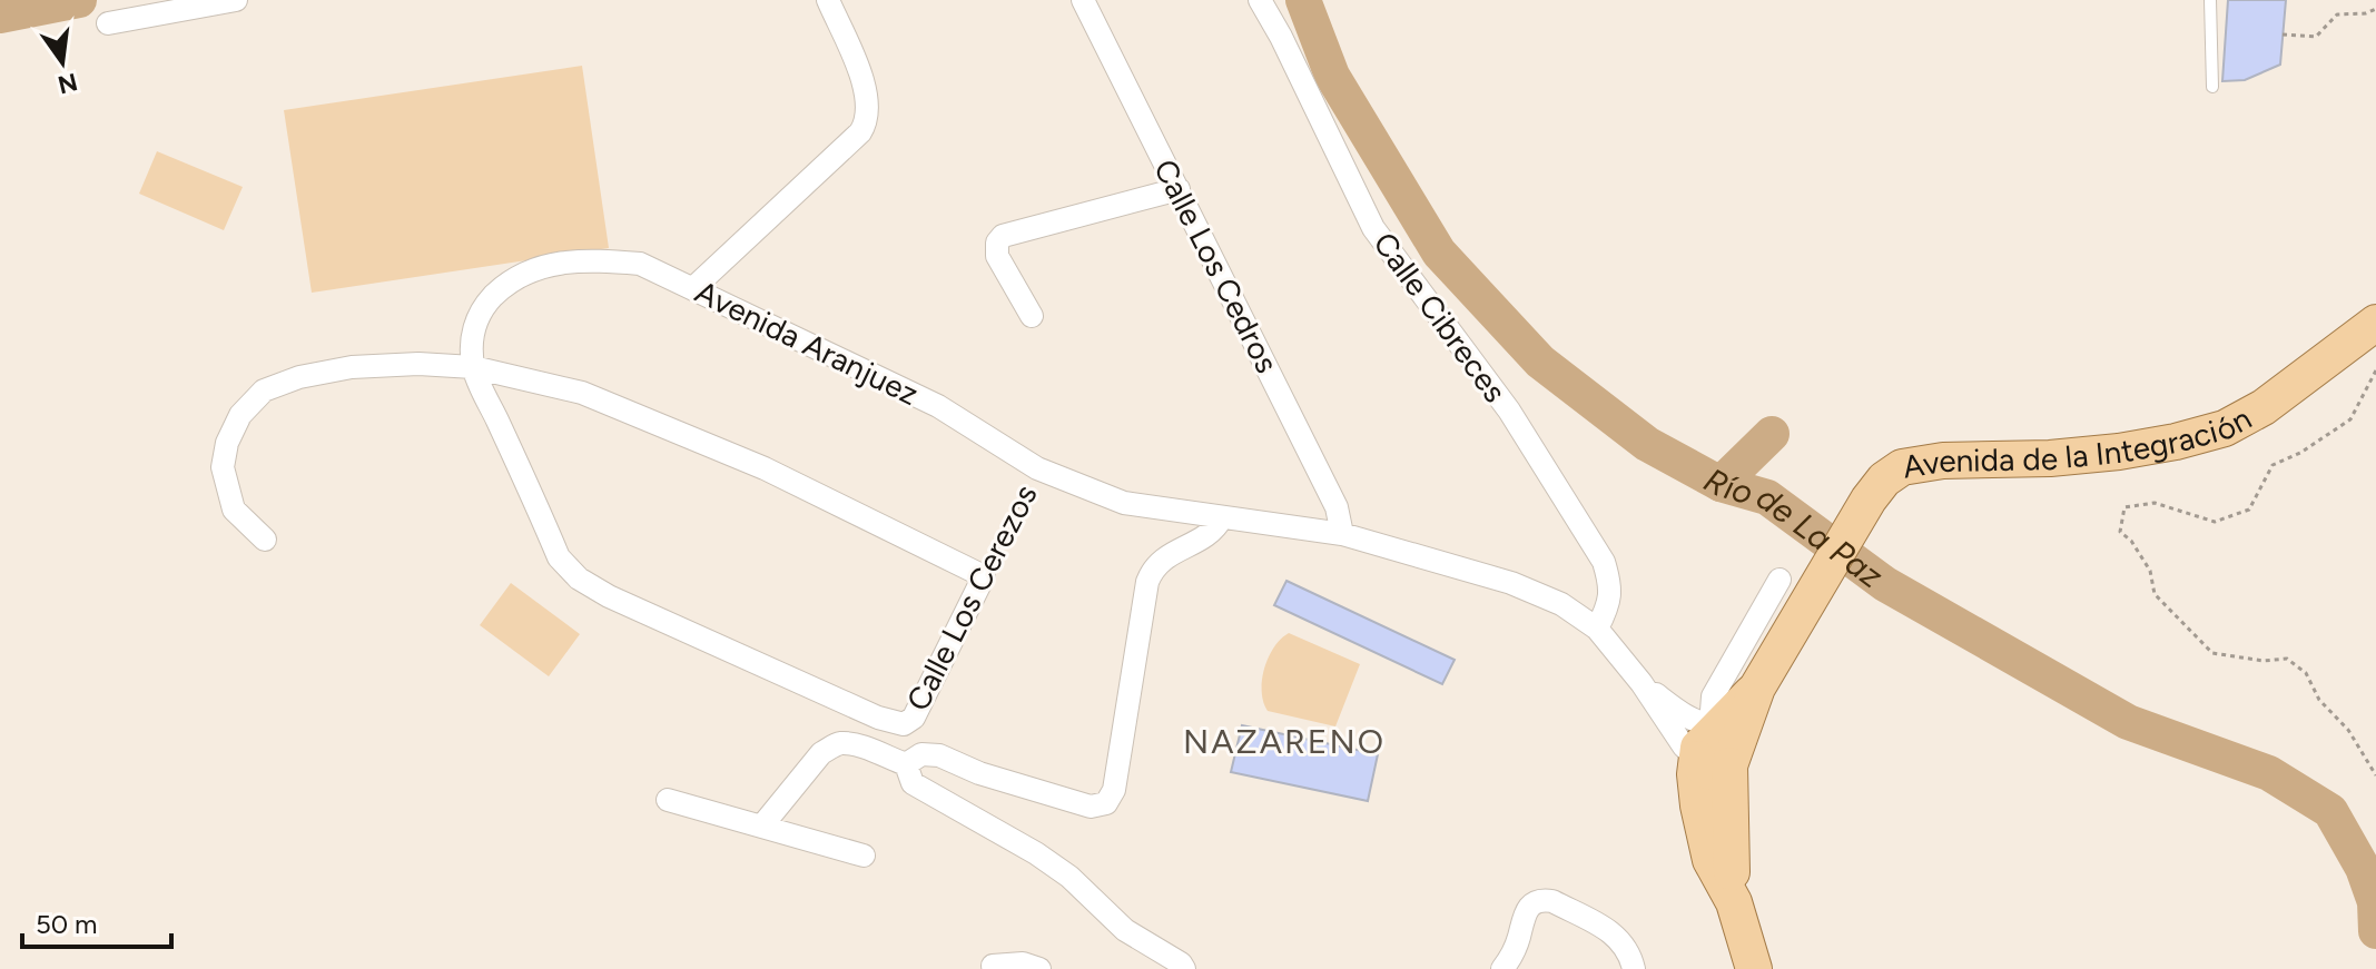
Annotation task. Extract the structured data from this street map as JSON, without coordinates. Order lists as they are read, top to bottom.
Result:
{
  "streets": {
    "main road": ["Avenida de la Integración"],
    "street": [
      "Calle Los Cedros",
      "Calle Cibreces",
      "Avenida Aranjuez",
      "Calle Los Cerezos"
    ]
  },
  "crossings": [
    ["Calle Los Cedros", "Avenida Aranjuez"],
    ["Calle Cibreces", "Avenida Aranjuez"],
    ["Avenida Aranjuez", "Avenida de la Integración"],
    ["Avenida Aranjuez", "Calle Los Cerezos"]
  ],
  "districts": ["NAZARENO"],
  "water": ["Río de La Paz"],
  "scale_bar": "50 m",
  "north": "bottom"
}
